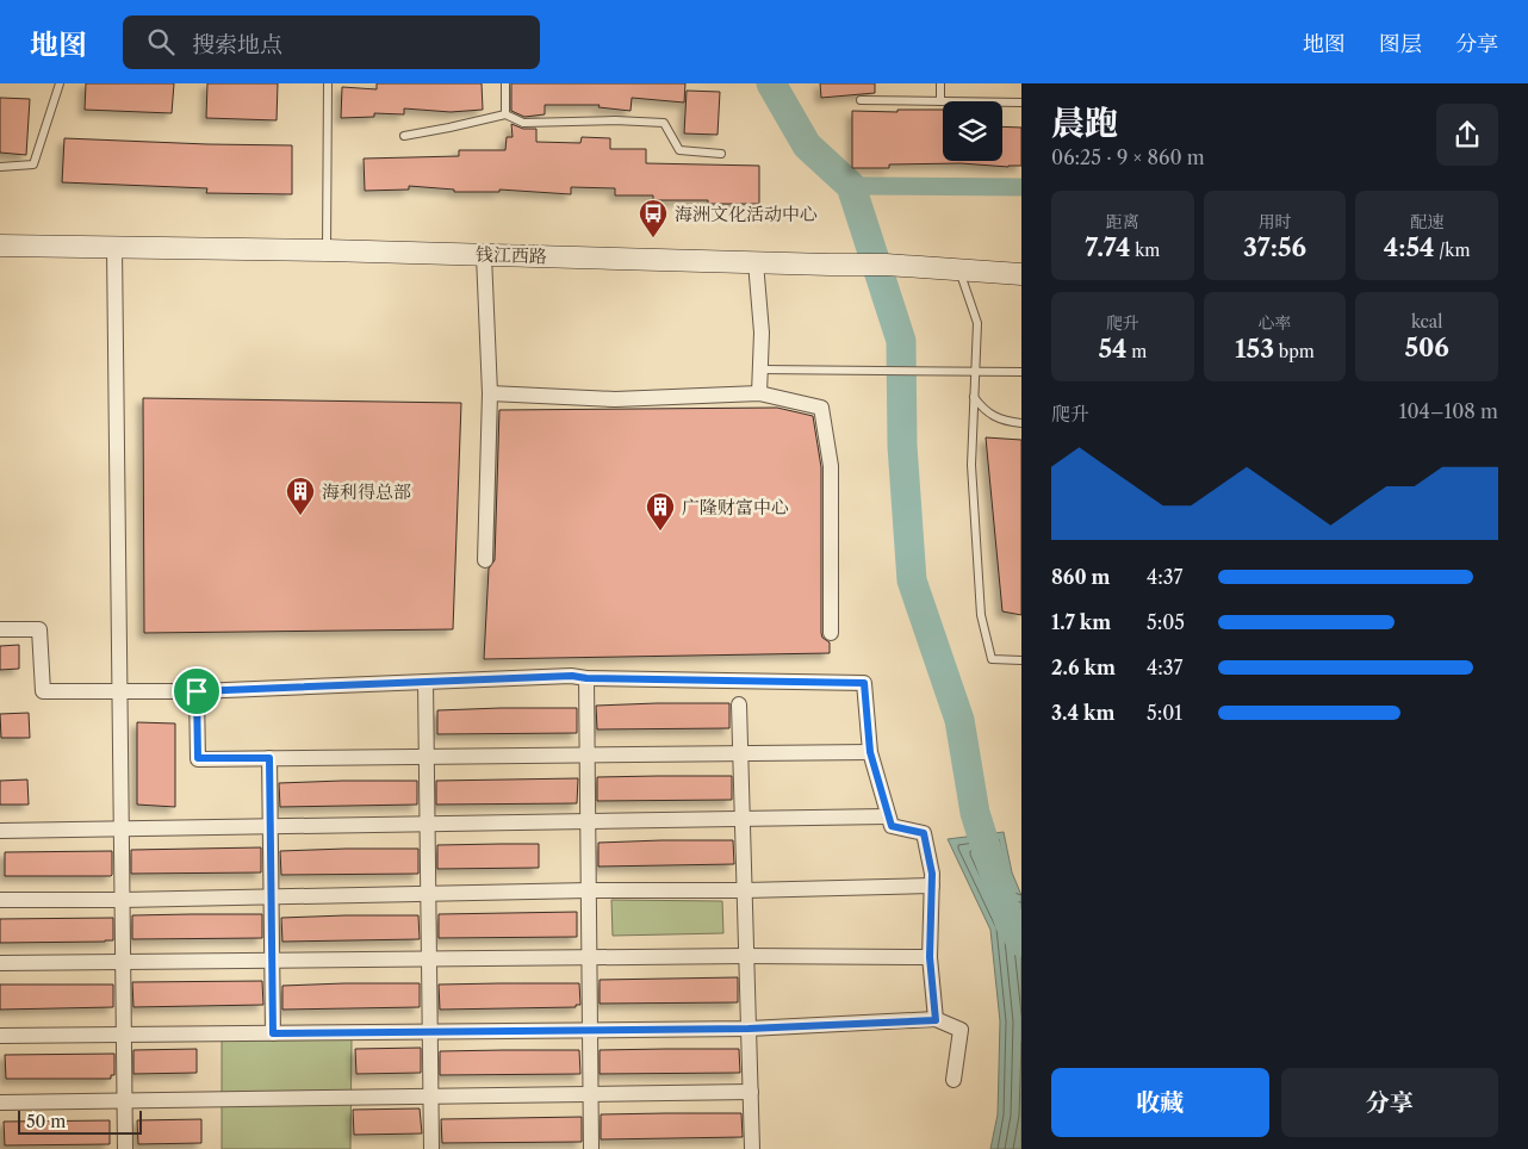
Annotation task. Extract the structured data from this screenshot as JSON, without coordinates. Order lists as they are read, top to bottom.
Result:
{
  "streets": {
    "main road": ["钱江西路"]
  },
  "places": {
    "bus stop": ["海洲文化活动中心"],
    "building": ["海利得总部", "广隆财富中心"]
  },
  "scale_bar": "50 m",
  "page": {
    "header": "地图",
    "search": "搜索地点",
    "nav": ["地图", "图层", "分享"],
    "heading": ["晨跑", "06:25 · 9 × 860 m"],
    "stats": [
      ["距离", "7.74 km"],
      ["用时", "37:56"],
      ["配速", "4:54 /km"],
      ["爬升", "54 m"],
      ["心率", "153 bpm"],
      ["kcal", "506"]
    ],
    "chart": ["爬升", "104–108 m"],
    "list": [
      {
        "name": "860 m",
        "note": "4:37"
      },
      {
        "name": "1.7 km",
        "note": "5:05"
      },
      {
        "name": "2.6 km",
        "note": "4:37"
      },
      {
        "name": "3.4 km",
        "note": "5:01"
      }
    ],
    "buttons": ["收藏", "分享"],
    "scale": "50 m"
  }
}
